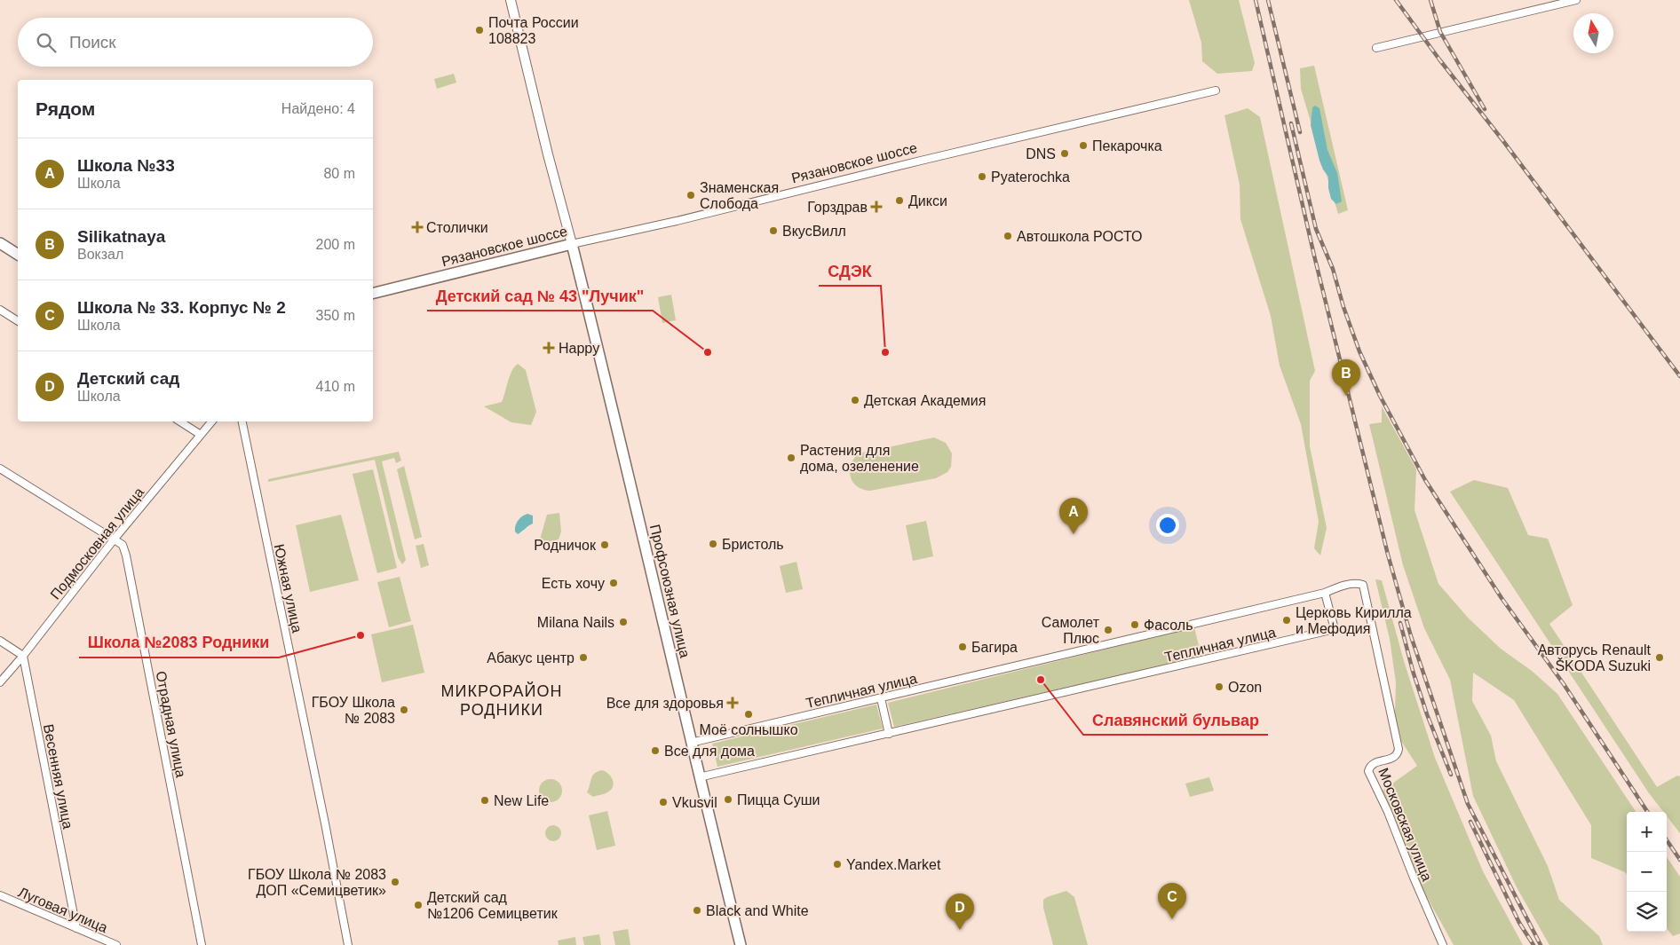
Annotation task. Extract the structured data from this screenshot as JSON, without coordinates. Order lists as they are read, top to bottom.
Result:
{
  "streets": {
    "main road": ["Рязановское шоссе", "Профсоюзная улица"],
    "street": [
      "Подмосковная улица",
      "Южная улица",
      "Тепличная улица",
      "Отрадная улица",
      "Весенняя улица",
      "Московская улица",
      "Луговая улица"
    ]
  },
  "crossings": [
    ["Рязановское шоссе", "Профсоюзная улица"],
    ["Подмосковная улица", "Отрадная улица"],
    ["Подмосковная улица", "Весенняя улица"],
    ["Профсоюзная улица", "Тепличная улица"],
    ["Тепличная улица", "Московская улица"],
    ["Весенняя улица", "Луговая улица"]
  ],
  "districts": ["МИКРОРАЙОН РОДНИКИ"],
  "places": {
    "other": [
      "Почта России 108823",
      "Пекарочка",
      "DNS",
      "Pyaterochka",
      "Знаменская Слобода",
      "Дикси",
      "ВкусВилл",
      "Автошкола РОСТО",
      "Детский сад № 43 \"Лучик\"",
      "СДЭК",
      "Детская Академия",
      "Растения для дома, озеленение",
      "Бристоль",
      "Родничок",
      "Есть хочу",
      "Церковь Кирилла и Мефодия",
      "Milana Nails",
      "Фасоль",
      "Самолет Плюс",
      "Школа №2083 Родники",
      "Багира",
      "Абакус центр",
      "Авторусь Renault ŠKODA Suzuki",
      "Славянский бульвар",
      "Ozon",
      "ГБОУ Школа № 2083",
      "Моё солнышко",
      "Все для дома",
      "Пицца Суши",
      "New Life",
      "Vkusvil",
      "Yandex.Market",
      "ГБОУ Школа № 2083 ДОП «Семицветик»",
      "Детский сад №1206 Семицветик",
      "Black and White"
    ],
    "health": [
      "Горздрав",
      "Столички",
      "Happy",
      "Все для здоровья"
    ]
  },
  "north": "top",
  "page": {
    "search": "Поиск",
    "heading": ["Рядом", "Найдено: 4"],
    "list": [
      {
        "mark": "A",
        "name": "Школа №33",
        "note": "Школа",
        "value": "80 m"
      },
      {
        "mark": "B",
        "name": "Silikatnaya",
        "note": "Вокзал",
        "value": "200 m"
      },
      {
        "mark": "C",
        "name": "Школа № 33. Корпус № 2",
        "note": "Школа",
        "value": "350 m"
      },
      {
        "mark": "D",
        "name": "Детский сад",
        "note": "Школа",
        "value": "410 m"
      }
    ],
    "pins": [
      "B",
      "A",
      "C",
      "D"
    ],
    "map_buttons": ["+", "−"]
  }
}
